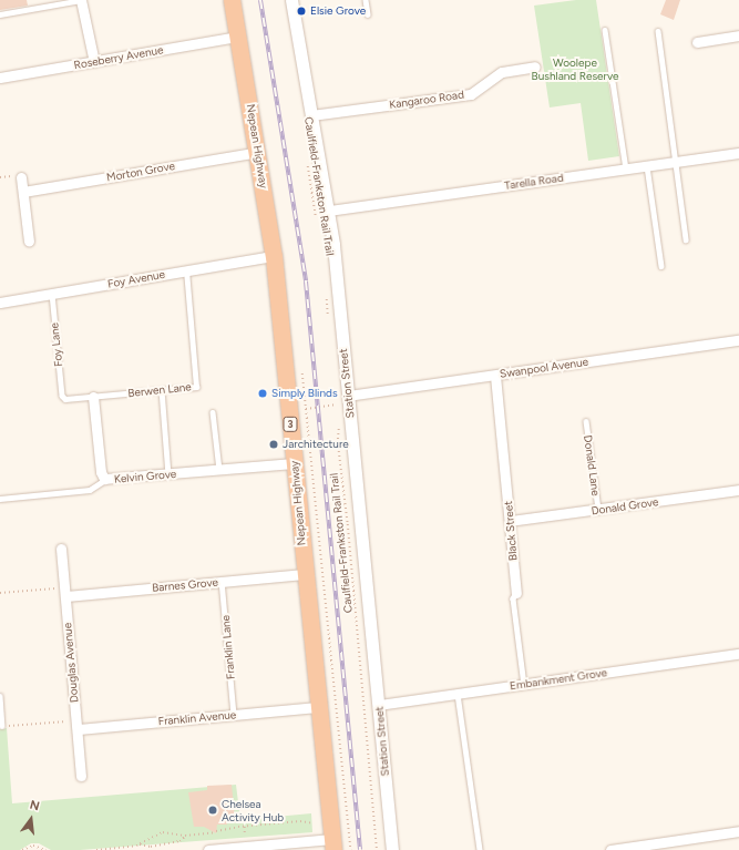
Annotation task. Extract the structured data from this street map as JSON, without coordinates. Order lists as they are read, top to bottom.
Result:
{
  "streets": {
    "highway": ["Nepean Highway", "3"],
    "street": [
      "Roseberry Avenue",
      "Kangaroo Road",
      "Morton Grove",
      "Tarella Road",
      "Foy Avenue",
      "Swanpool Avenue",
      "Station Street",
      "Kelvin Grove",
      "Donald Grove",
      "Black Street",
      "Barnes Grove",
      "Douglas Avenue",
      "Embankment Grove",
      "Franklin Avenue"
    ],
    "lane": [
      "Foy Lane",
      "Berwen Lane",
      "Donald Lane",
      "Franklin Lane"
    ],
    "path": ["Caulfield-Frankston Rail Trail"]
  },
  "crossings": [
    ["Roseberry Avenue", "Nepean Highway"],
    ["Kangaroo Road", "Station Street"],
    ["Nepean Highway", "Morton Grove"],
    ["Nepean Highway", "Foy Avenue"],
    ["Nepean Highway", "Kelvin Grove"],
    ["Nepean Highway", "Barnes Grove"],
    ["Nepean Highway", "Franklin Avenue"],
    ["Tarella Road", "Station Street"],
    ["Foy Avenue", "Foy Lane"],
    ["Foy Avenue", "Berwen Lane"],
    ["Foy Lane", "Berwen Lane"],
    ["Swanpool Avenue", "Station Street"],
    ["Swanpool Avenue", "Black Street"],
    ["Station Street", "Embankment Grove"],
    ["Donald Lane", "Donald Grove"],
    ["Donald Grove", "Black Street"],
    ["Black Street", "Embankment Grove"],
    ["Barnes Grove", "Franklin Lane"],
    ["Barnes Grove", "Douglas Avenue"],
    ["Franklin Lane", "Franklin Avenue"],
    ["Douglas Avenue", "Franklin Avenue"]
  ],
  "parks": ["Woolepe Bushland Reserve"],
  "places": [
    "Elsie Grove",
    "Simply Blinds",
    "Jarchitecture",
    "Chelsea Activity Hub"
  ],
  "north": "top"
}
